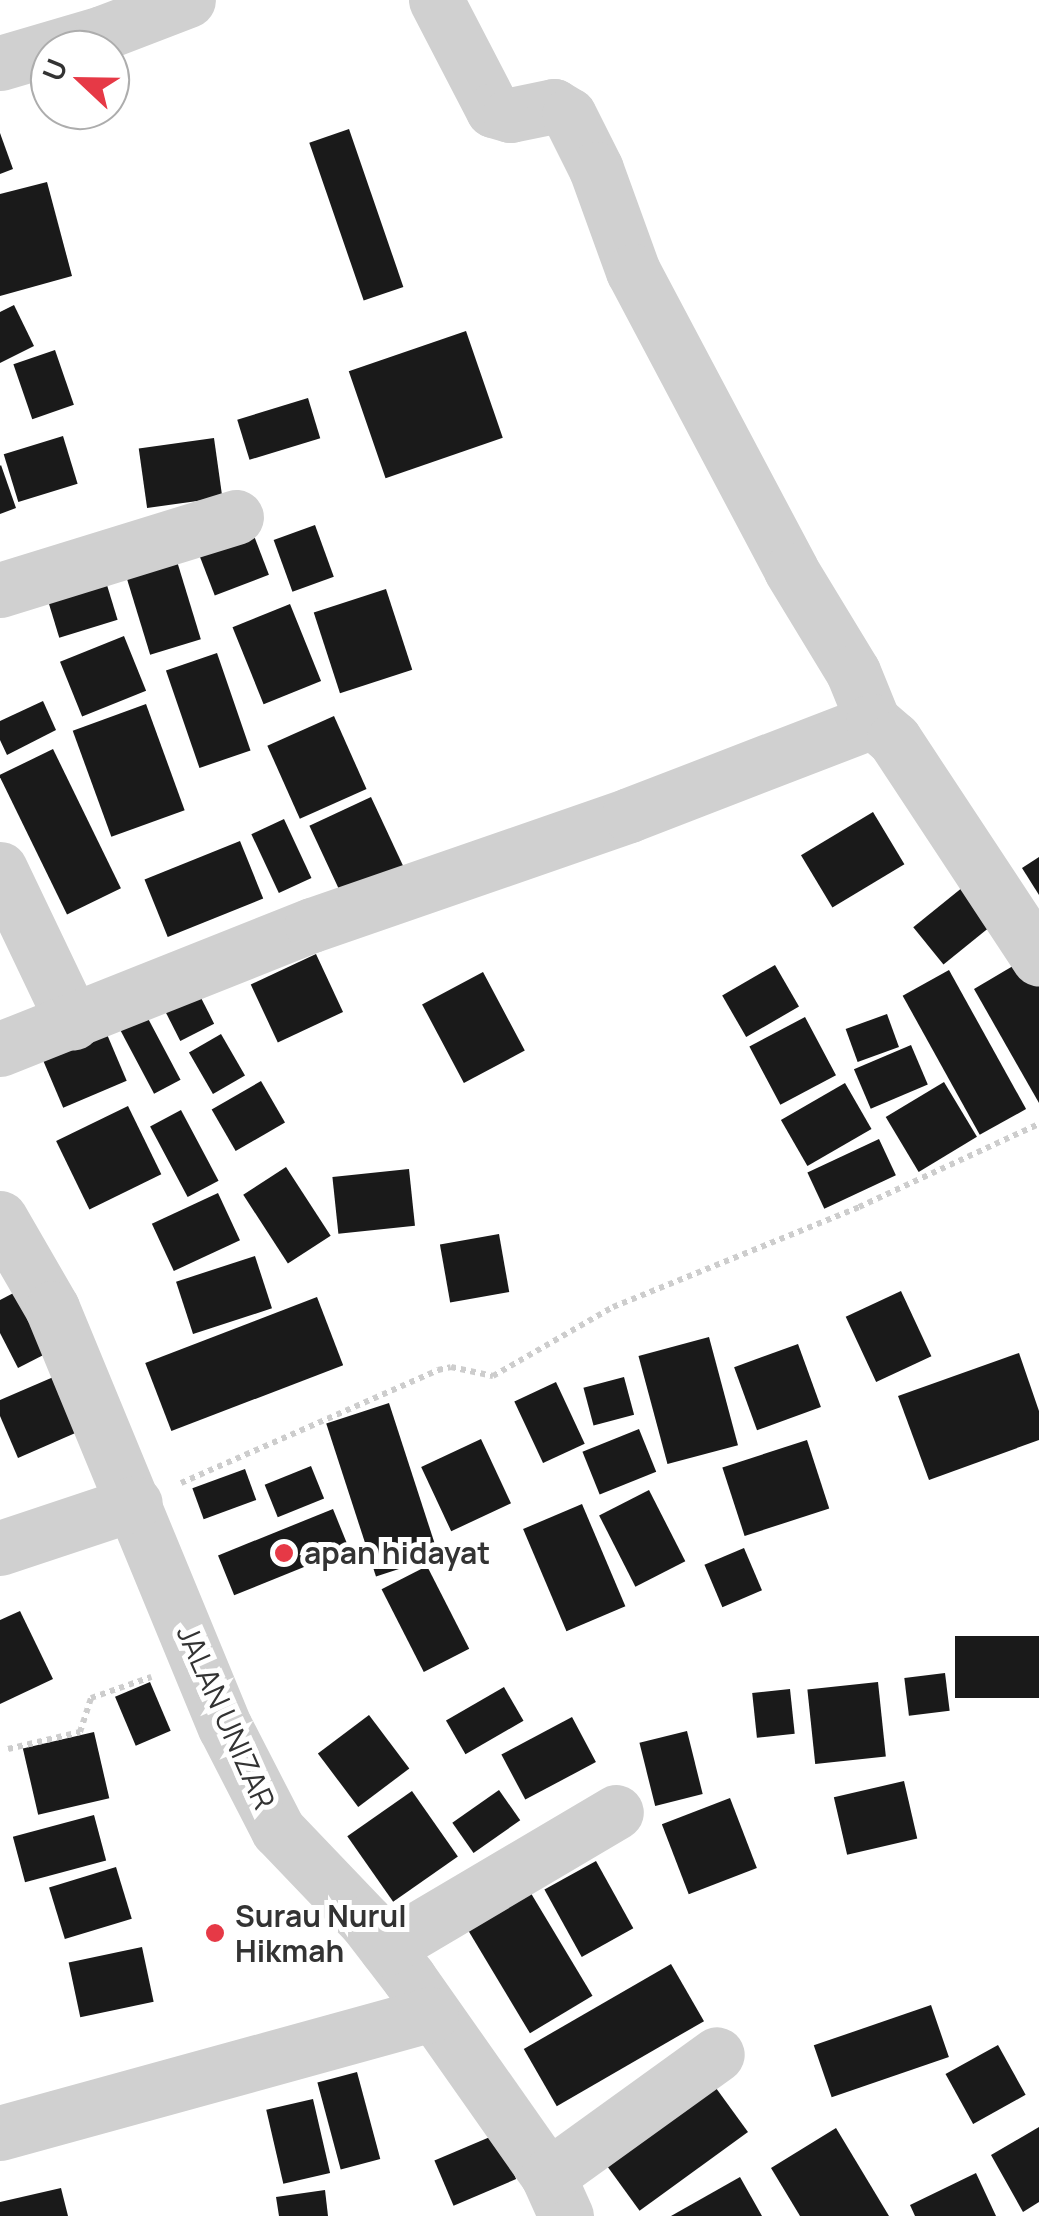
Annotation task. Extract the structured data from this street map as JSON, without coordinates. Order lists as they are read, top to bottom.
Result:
{
  "streets": {
    "street": ["JALAN UNIZAR"]
  },
  "places": ["apan hidayat", "Surau Nurul Hikmah"],
  "north": "left"
}
